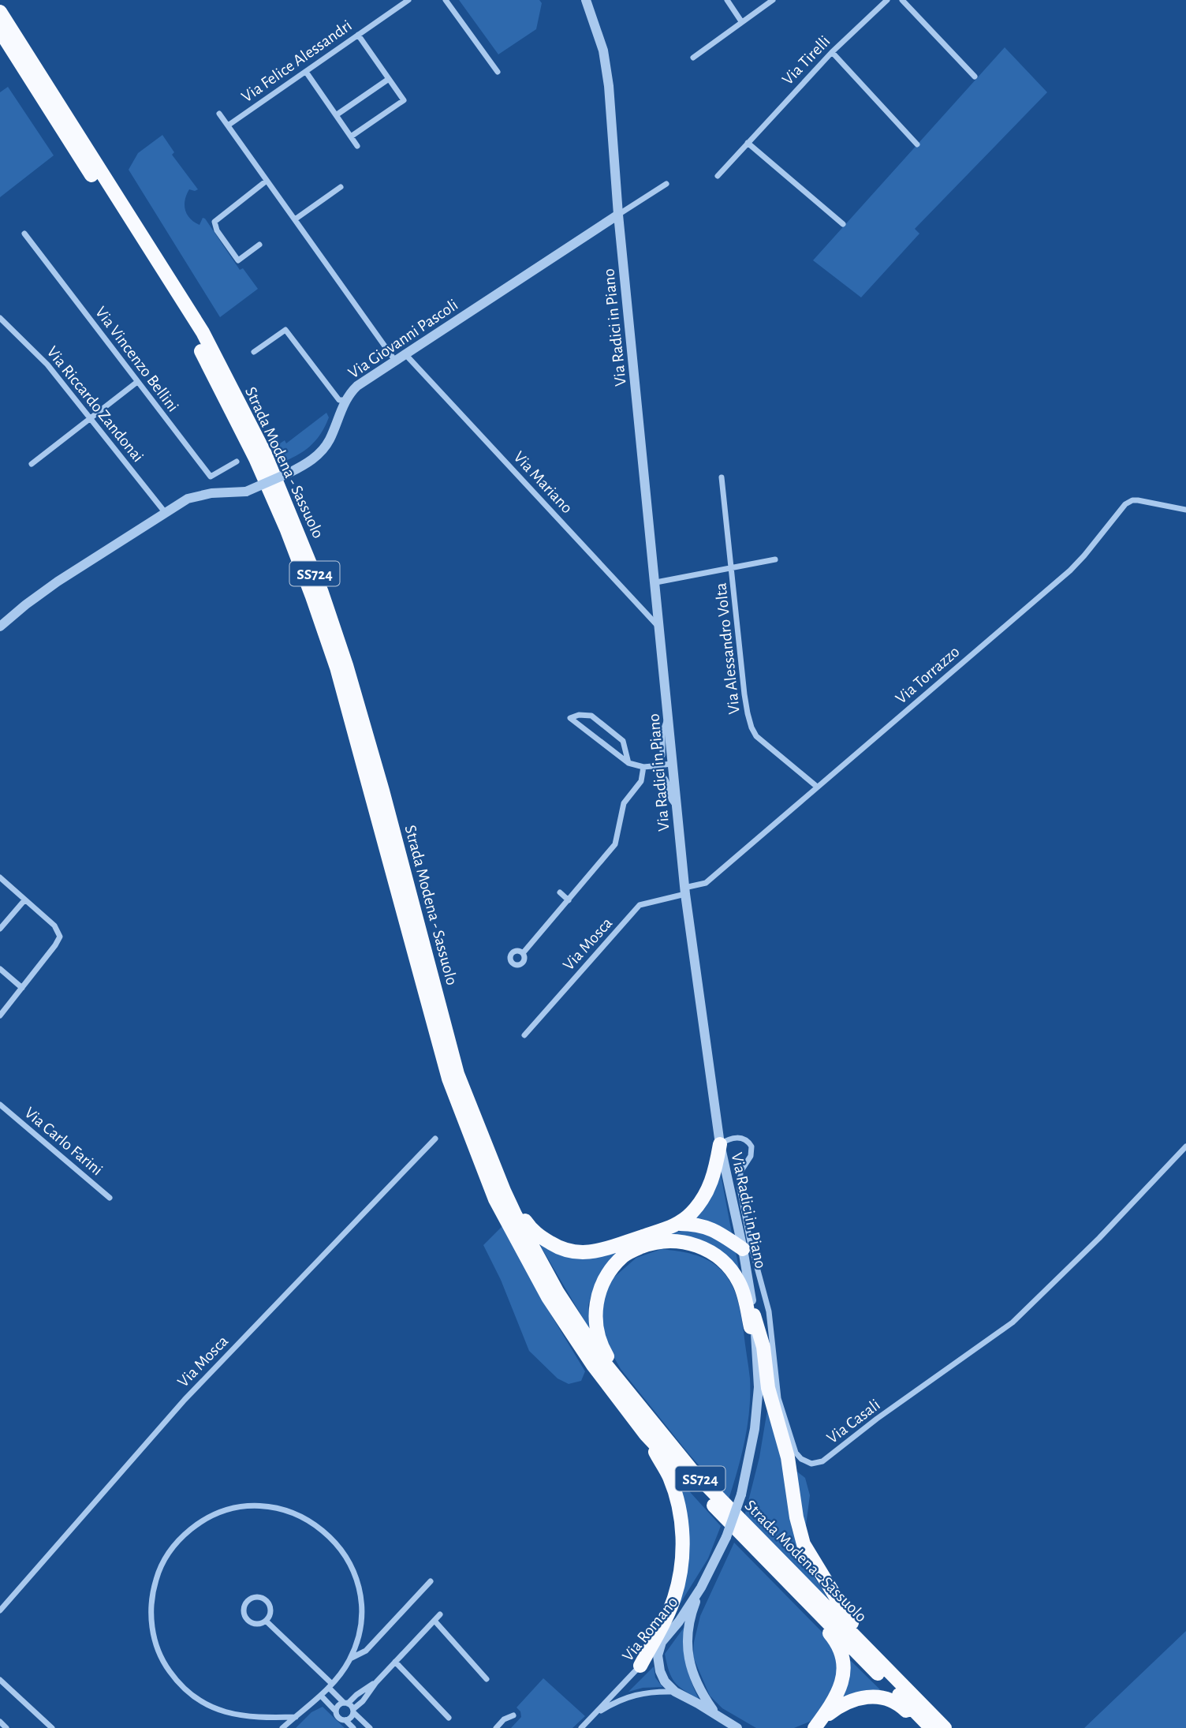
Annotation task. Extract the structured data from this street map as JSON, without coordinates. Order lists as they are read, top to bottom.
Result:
{
  "streets": {
    "highway": ["Strada Modena - Sassuolo", "SS724"],
    "street": [
      "Via Tirelli",
      "Via Felice Alessandri",
      "Via Radici in Piano",
      "Via Giovanni Pascoli",
      "Via Vincenzo Bellini",
      "Via Riccardo Zandonai",
      "Via Mariano",
      "Via Alessandro Volta",
      "Via Torrazzo",
      "Via Mosca",
      "Via Carlo Farini",
      "Via Casali",
      "Via Romano"
    ]
  },
  "crossings": [
    ["Via Radici in Piano", "Via Giovanni Pascoli"],
    ["Via Radici in Piano", "Via Mariano"],
    ["Via Radici in Piano", "Via Torrazzo"],
    ["Via Radici in Piano", "Via Mosca"],
    ["Via Radici in Piano", "Via Casali"],
    ["Via Radici in Piano", "Via Romano"],
    ["Via Giovanni Pascoli", "Via Riccardo Zandonai"],
    ["Via Giovanni Pascoli", "Via Mariano"],
    ["Via Alessandro Volta", "Via Torrazzo"],
    ["Via Torrazzo", "Via Mosca"]
  ]
}
